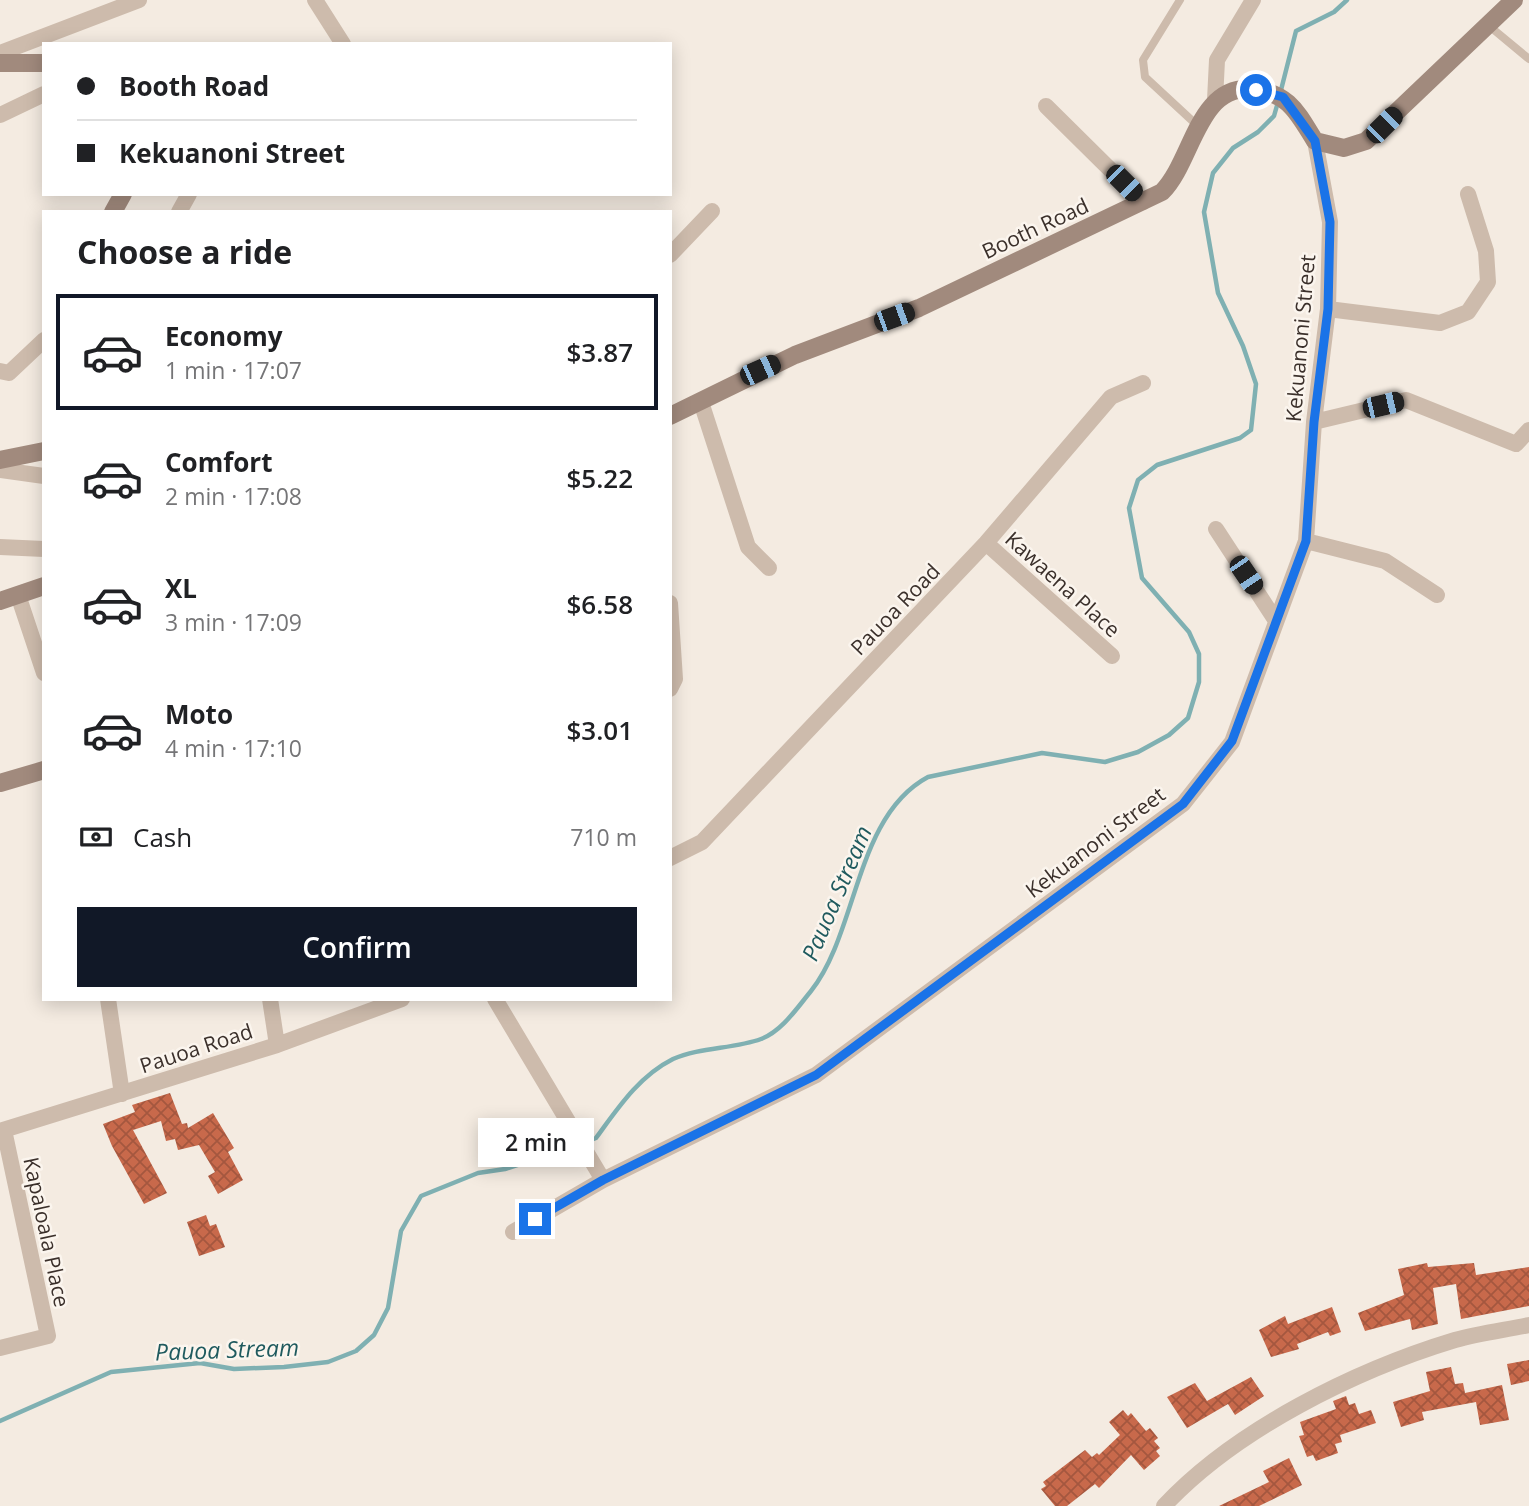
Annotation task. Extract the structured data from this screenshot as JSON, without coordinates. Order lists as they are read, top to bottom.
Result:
{
  "streets": {
    "street": [
      "Booth Road",
      "Kekuanoni Street",
      "Kawaena Place",
      "Pauoa Road",
      "Kapaloala Place"
    ]
  },
  "crossings": [
    ["Kawaena Place", "Pauoa Road"],
    ["Pauoa Road", "Kapaloala Place"]
  ],
  "water": ["Pauoa Stream"],
  "page": {
    "banner": ["Booth Road", "Kekuanoni Street"],
    "heading": "Choose a ride",
    "list": [
      {
        "name": "Economy",
        "note": "1 min · 17:07",
        "value": "$3.87"
      },
      {
        "name": "Comfort",
        "note": "2 min · 17:08",
        "value": "$5.22"
      },
      {
        "name": "XL",
        "note": "3 min · 17:09",
        "value": "$6.58"
      },
      {
        "name": "Moto",
        "note": "4 min · 17:10",
        "value": "$3.01"
      }
    ],
    "pay": ["Cash", "710 m"],
    "buttons": "Confirm",
    "bubble": "2 min"
  }
}
